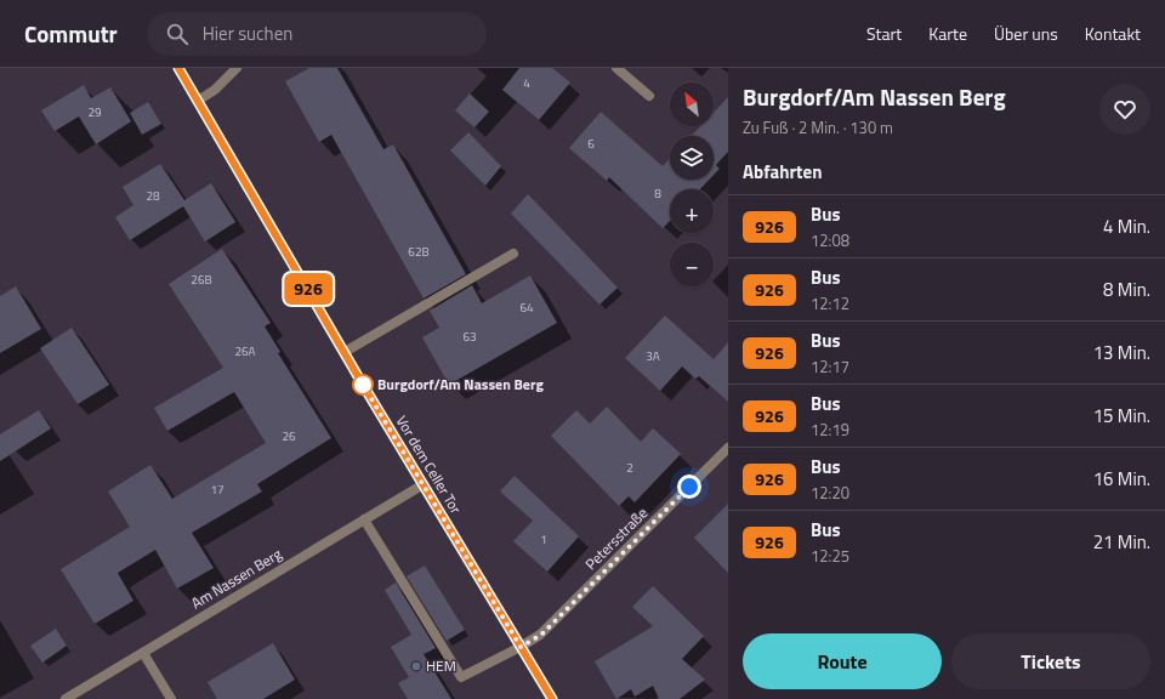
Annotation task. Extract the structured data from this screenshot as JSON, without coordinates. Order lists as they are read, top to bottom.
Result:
{
  "streets": {
    "street": ["Vor dem Celler Tor", "Petersstraße", "Am Nassen Berg"]
  },
  "crossings": [
    ["Vor dem Celler Tor", "Petersstraße"],
    ["Vor dem Celler Tor", "Am Nassen Berg"],
    ["Petersstraße", "Am Nassen Berg"]
  ],
  "places": ["Burgdorf/Am Nassen Berg", "HEM"],
  "lines": ["bus line 926"],
  "house_numbers": [
    "4",
    "29",
    "6",
    "8",
    "28",
    "62B",
    "26B",
    "64",
    "63",
    "26A",
    "3A",
    "26",
    "2",
    "17",
    "1"
  ],
  "north": "top left",
  "page": {
    "header": "Commutr",
    "search": "Hier suchen",
    "nav": [
      "Start",
      "Karte",
      "Über uns",
      "Kontakt"
    ],
    "on_map": "926",
    "heading": [
      ["Burgdorf/Am Nassen Berg", "Zu Fuß · 2 Min. · 130 m"],
      "Abfahrten"
    ],
    "map_buttons": ["+", "−"],
    "list": [
      {
        "mark": "926",
        "name": "Bus",
        "note": "12:08",
        "value": "4 Min."
      },
      {
        "mark": "926",
        "name": "Bus",
        "note": "12:12",
        "value": "8 Min."
      },
      {
        "mark": "926",
        "name": "Bus",
        "note": "12:17",
        "value": "13 Min."
      },
      {
        "mark": "926",
        "name": "Bus",
        "note": "12:19",
        "value": "15 Min."
      },
      {
        "mark": "926",
        "name": "Bus",
        "note": "12:20",
        "value": "16 Min."
      },
      {
        "mark": "926",
        "name": "Bus",
        "note": "12:25",
        "value": "21 Min."
      }
    ],
    "buttons": ["Route", "Tickets"]
  }
}
